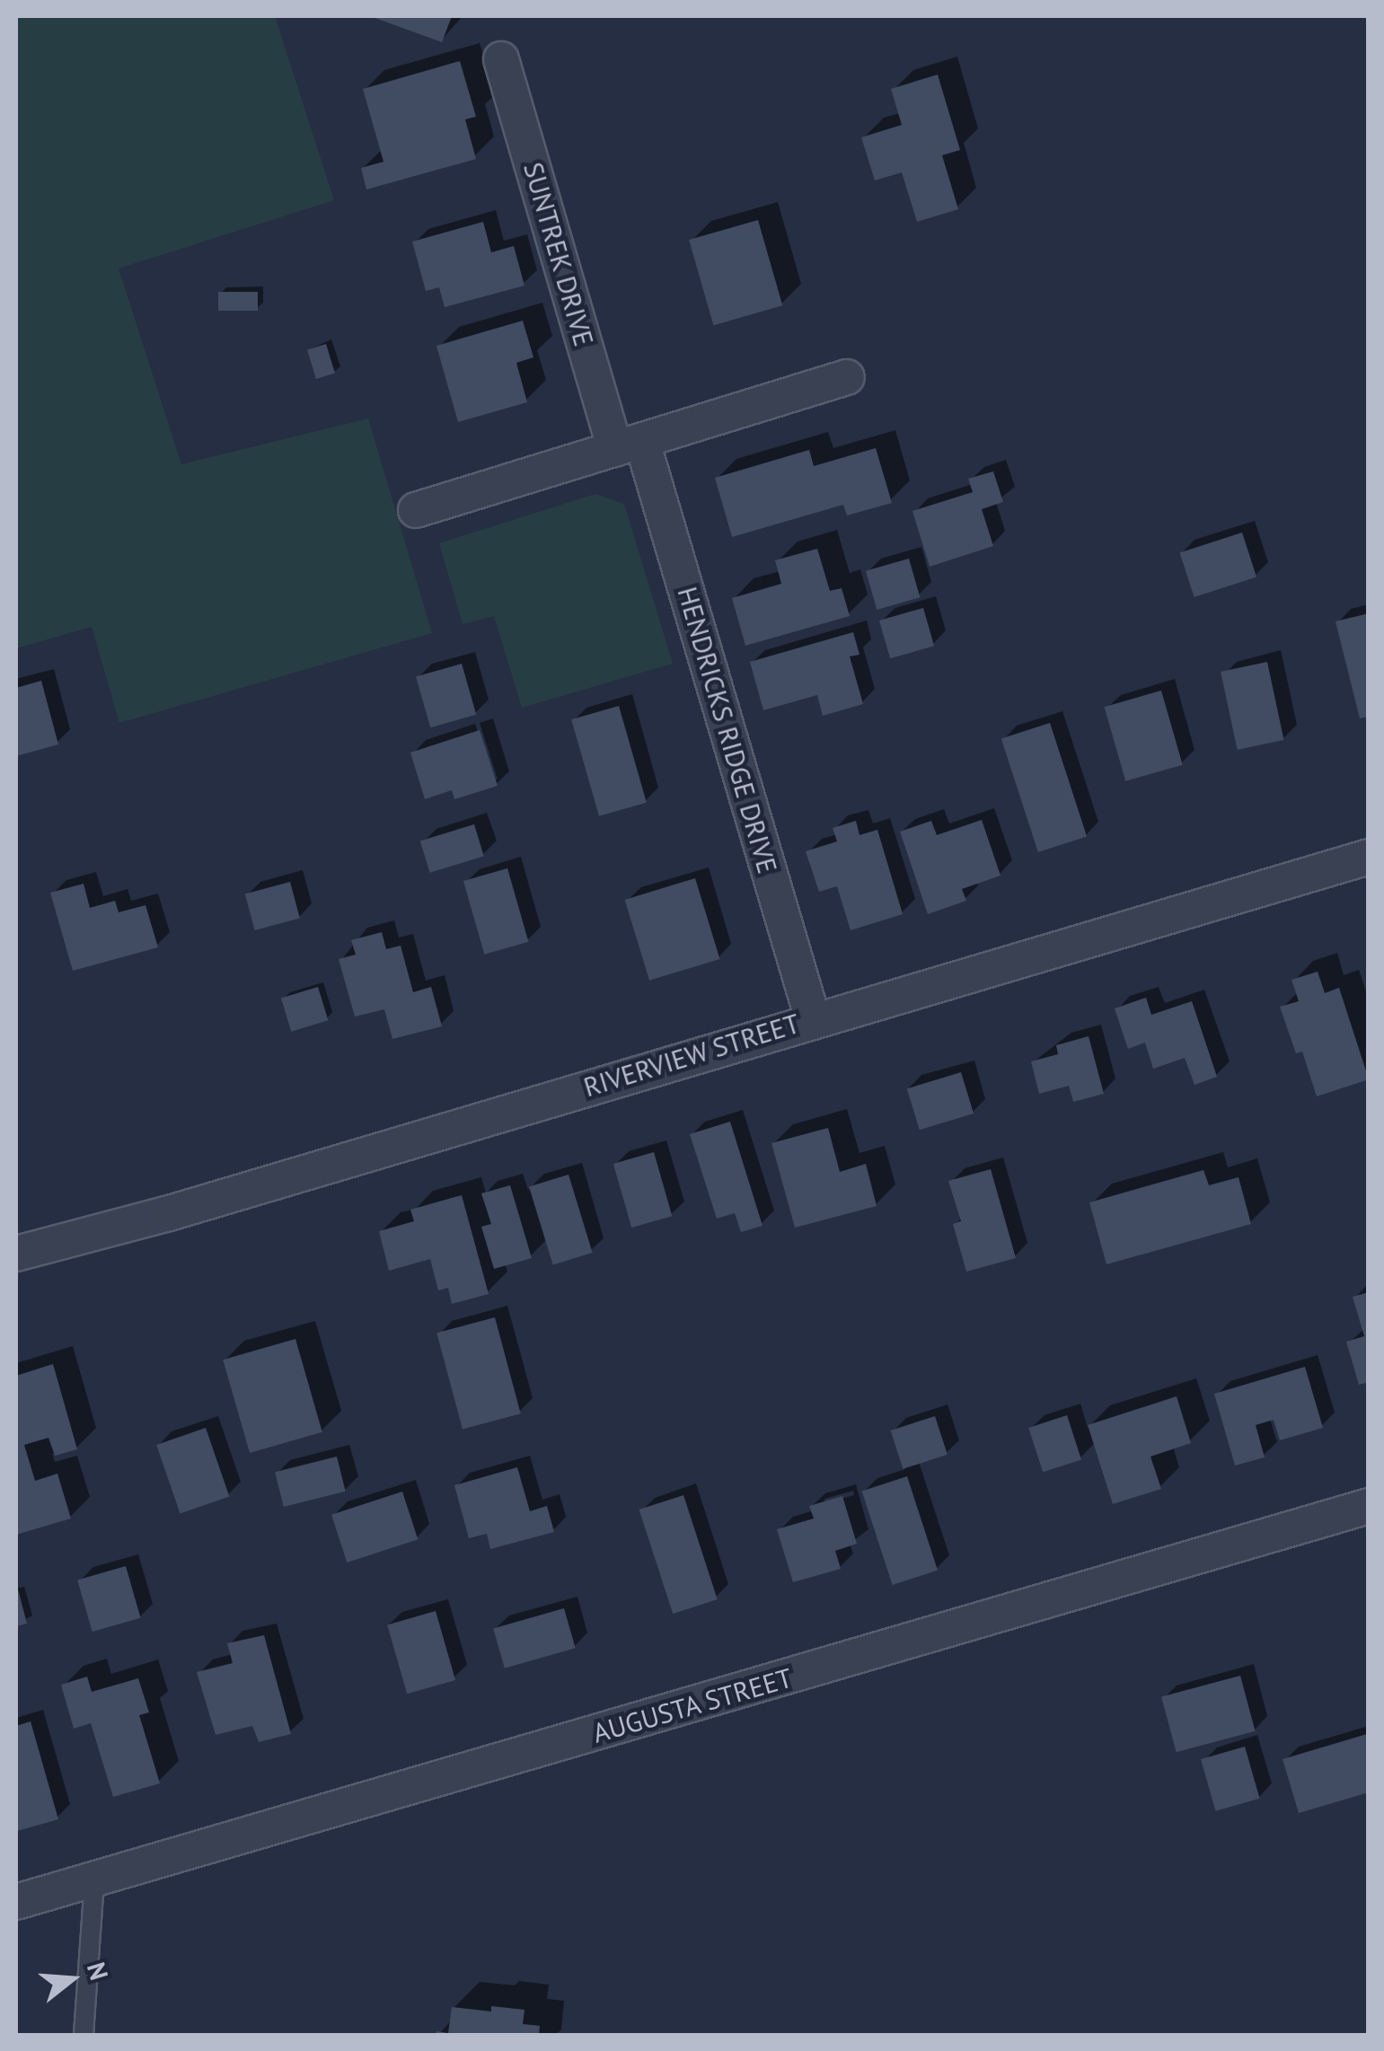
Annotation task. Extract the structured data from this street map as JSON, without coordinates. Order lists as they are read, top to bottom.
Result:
{
  "streets": {
    "street": [
      "SUNTREK DRIVE",
      "HENDRICKS RIDGE DRIVE",
      "RIVERVIEW STREET",
      "AUGUSTA STREET"
    ]
  },
  "crossings": [
    ["SUNTREK DRIVE", "HENDRICKS RIDGE DRIVE"],
    ["HENDRICKS RIDGE DRIVE", "RIVERVIEW STREET"]
  ],
  "north": "right"
}
